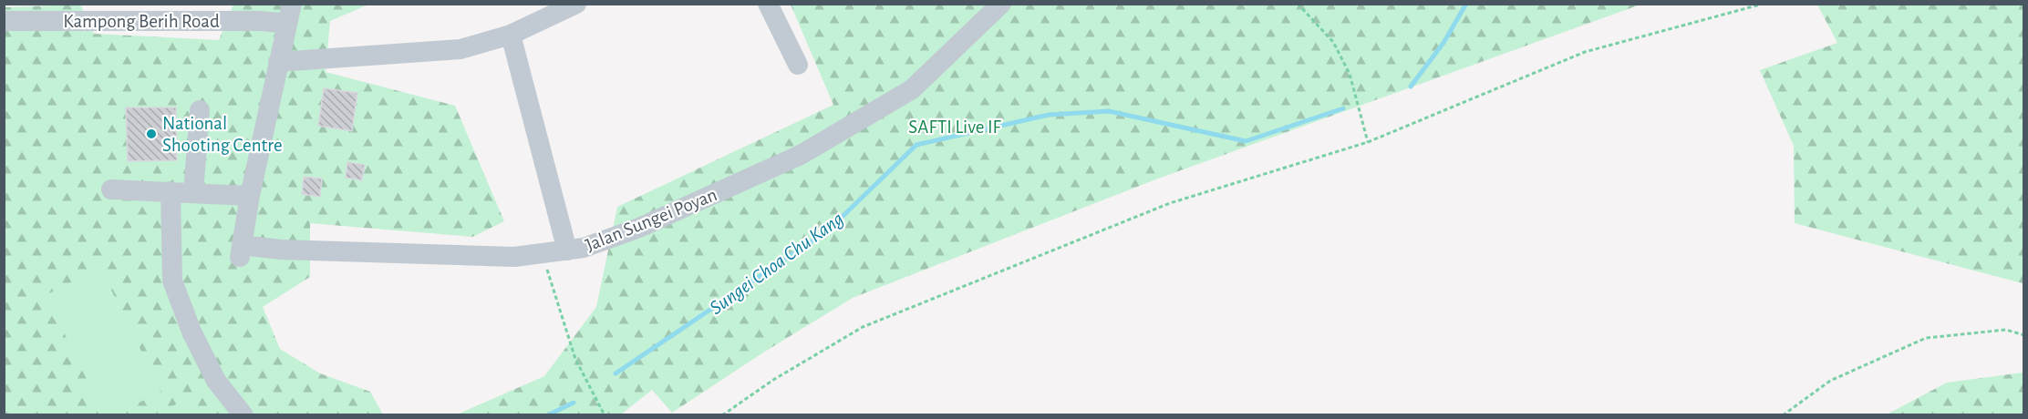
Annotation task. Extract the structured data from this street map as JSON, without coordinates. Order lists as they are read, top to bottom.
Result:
{
  "streets": {
    "street": ["Kampong Berih Road", "Jalan Sungei Poyan"]
  },
  "water": ["Sungei Choa Chu Kang"],
  "parks": ["SAFTI Live IF"],
  "places": ["National Shooting Centre"]
}
